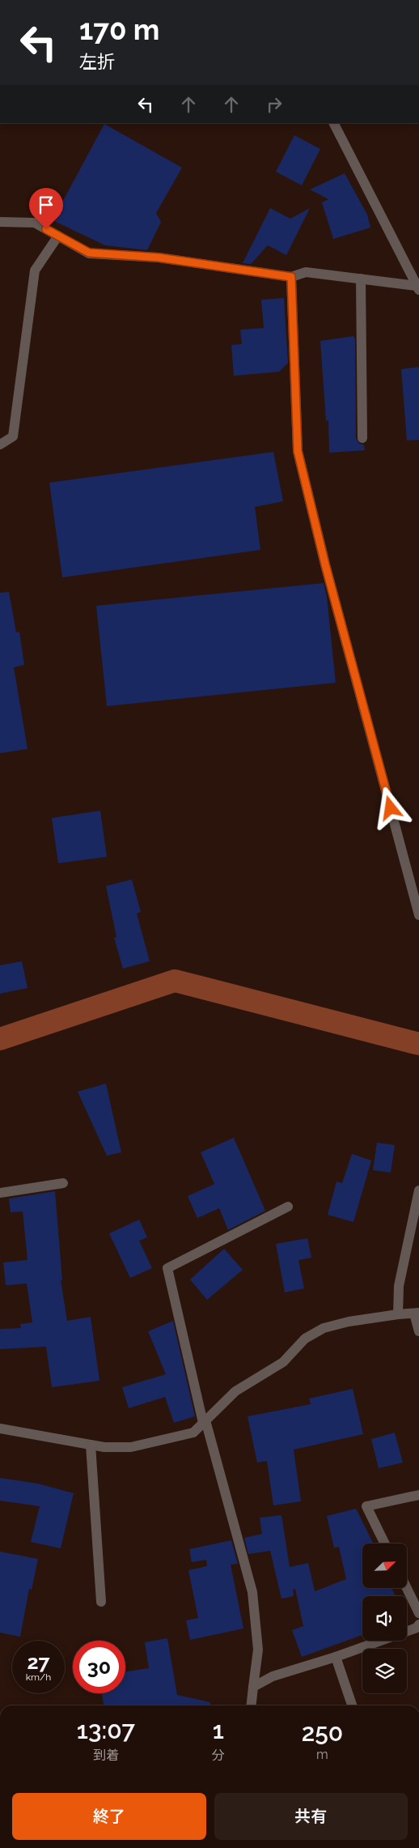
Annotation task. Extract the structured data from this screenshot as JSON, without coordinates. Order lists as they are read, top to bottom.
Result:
{
  "north": "top right",
  "page": {
    "turn": ["170 m", "左折"],
    "speed": "27 km/h",
    "limit": "30",
    "eta": [
      "13:07",
      "到着",
      "1",
      "分",
      "250",
      "m"
    ],
    "buttons": ["終了", "共有"]
  }
}
